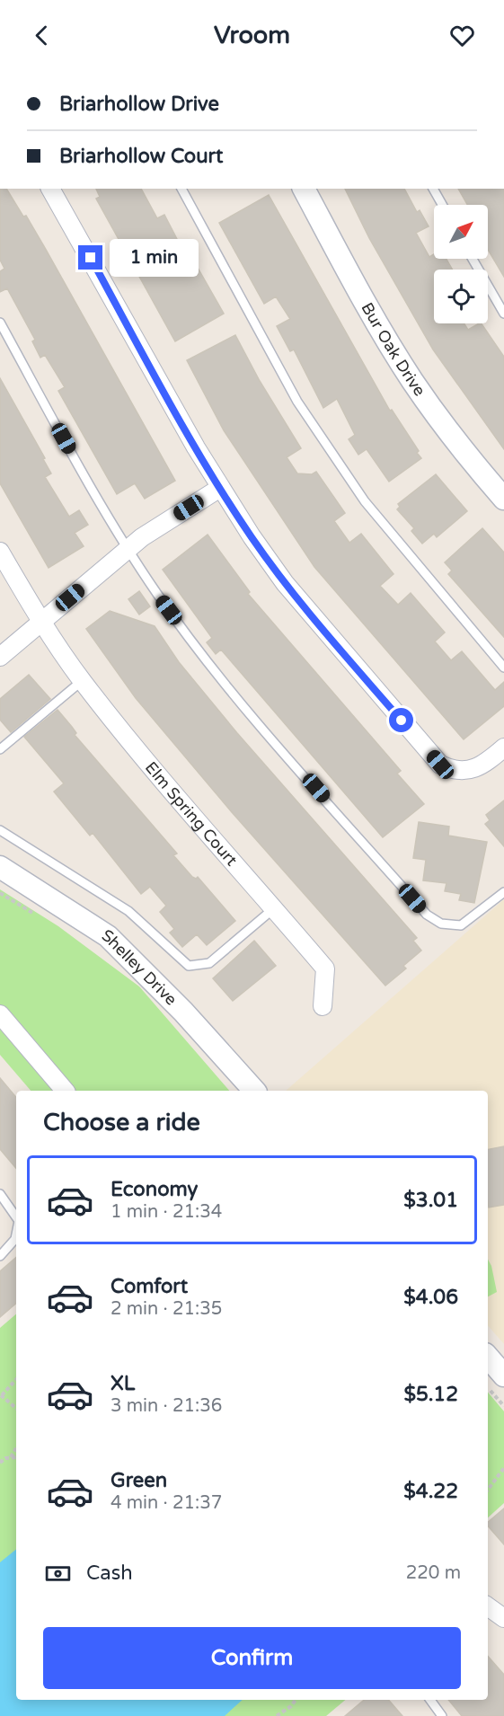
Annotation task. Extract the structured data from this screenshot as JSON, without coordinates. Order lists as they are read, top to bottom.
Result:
{
  "streets": {
    "street": ["Bur Oak Drive", "Elm Spring Court", "Shelley Drive"]
  },
  "north": "top right",
  "page": {
    "header": "Vroom",
    "banner": ["Briarhollow Drive", "Briarhollow Court"],
    "bubble": "1 min",
    "heading": "Choose a ride",
    "list": [
      {
        "name": "Economy",
        "note": "1 min · 21:34",
        "value": "$3.01"
      },
      {
        "name": "Comfort",
        "note": "2 min · 21:35",
        "value": "$4.06"
      },
      {
        "name": "XL",
        "note": "3 min · 21:36",
        "value": "$5.12"
      },
      {
        "name": "Green",
        "note": "4 min · 21:37",
        "value": "$4.22"
      }
    ],
    "pay": ["Cash", "220 m"],
    "buttons": "Confirm"
  }
}
